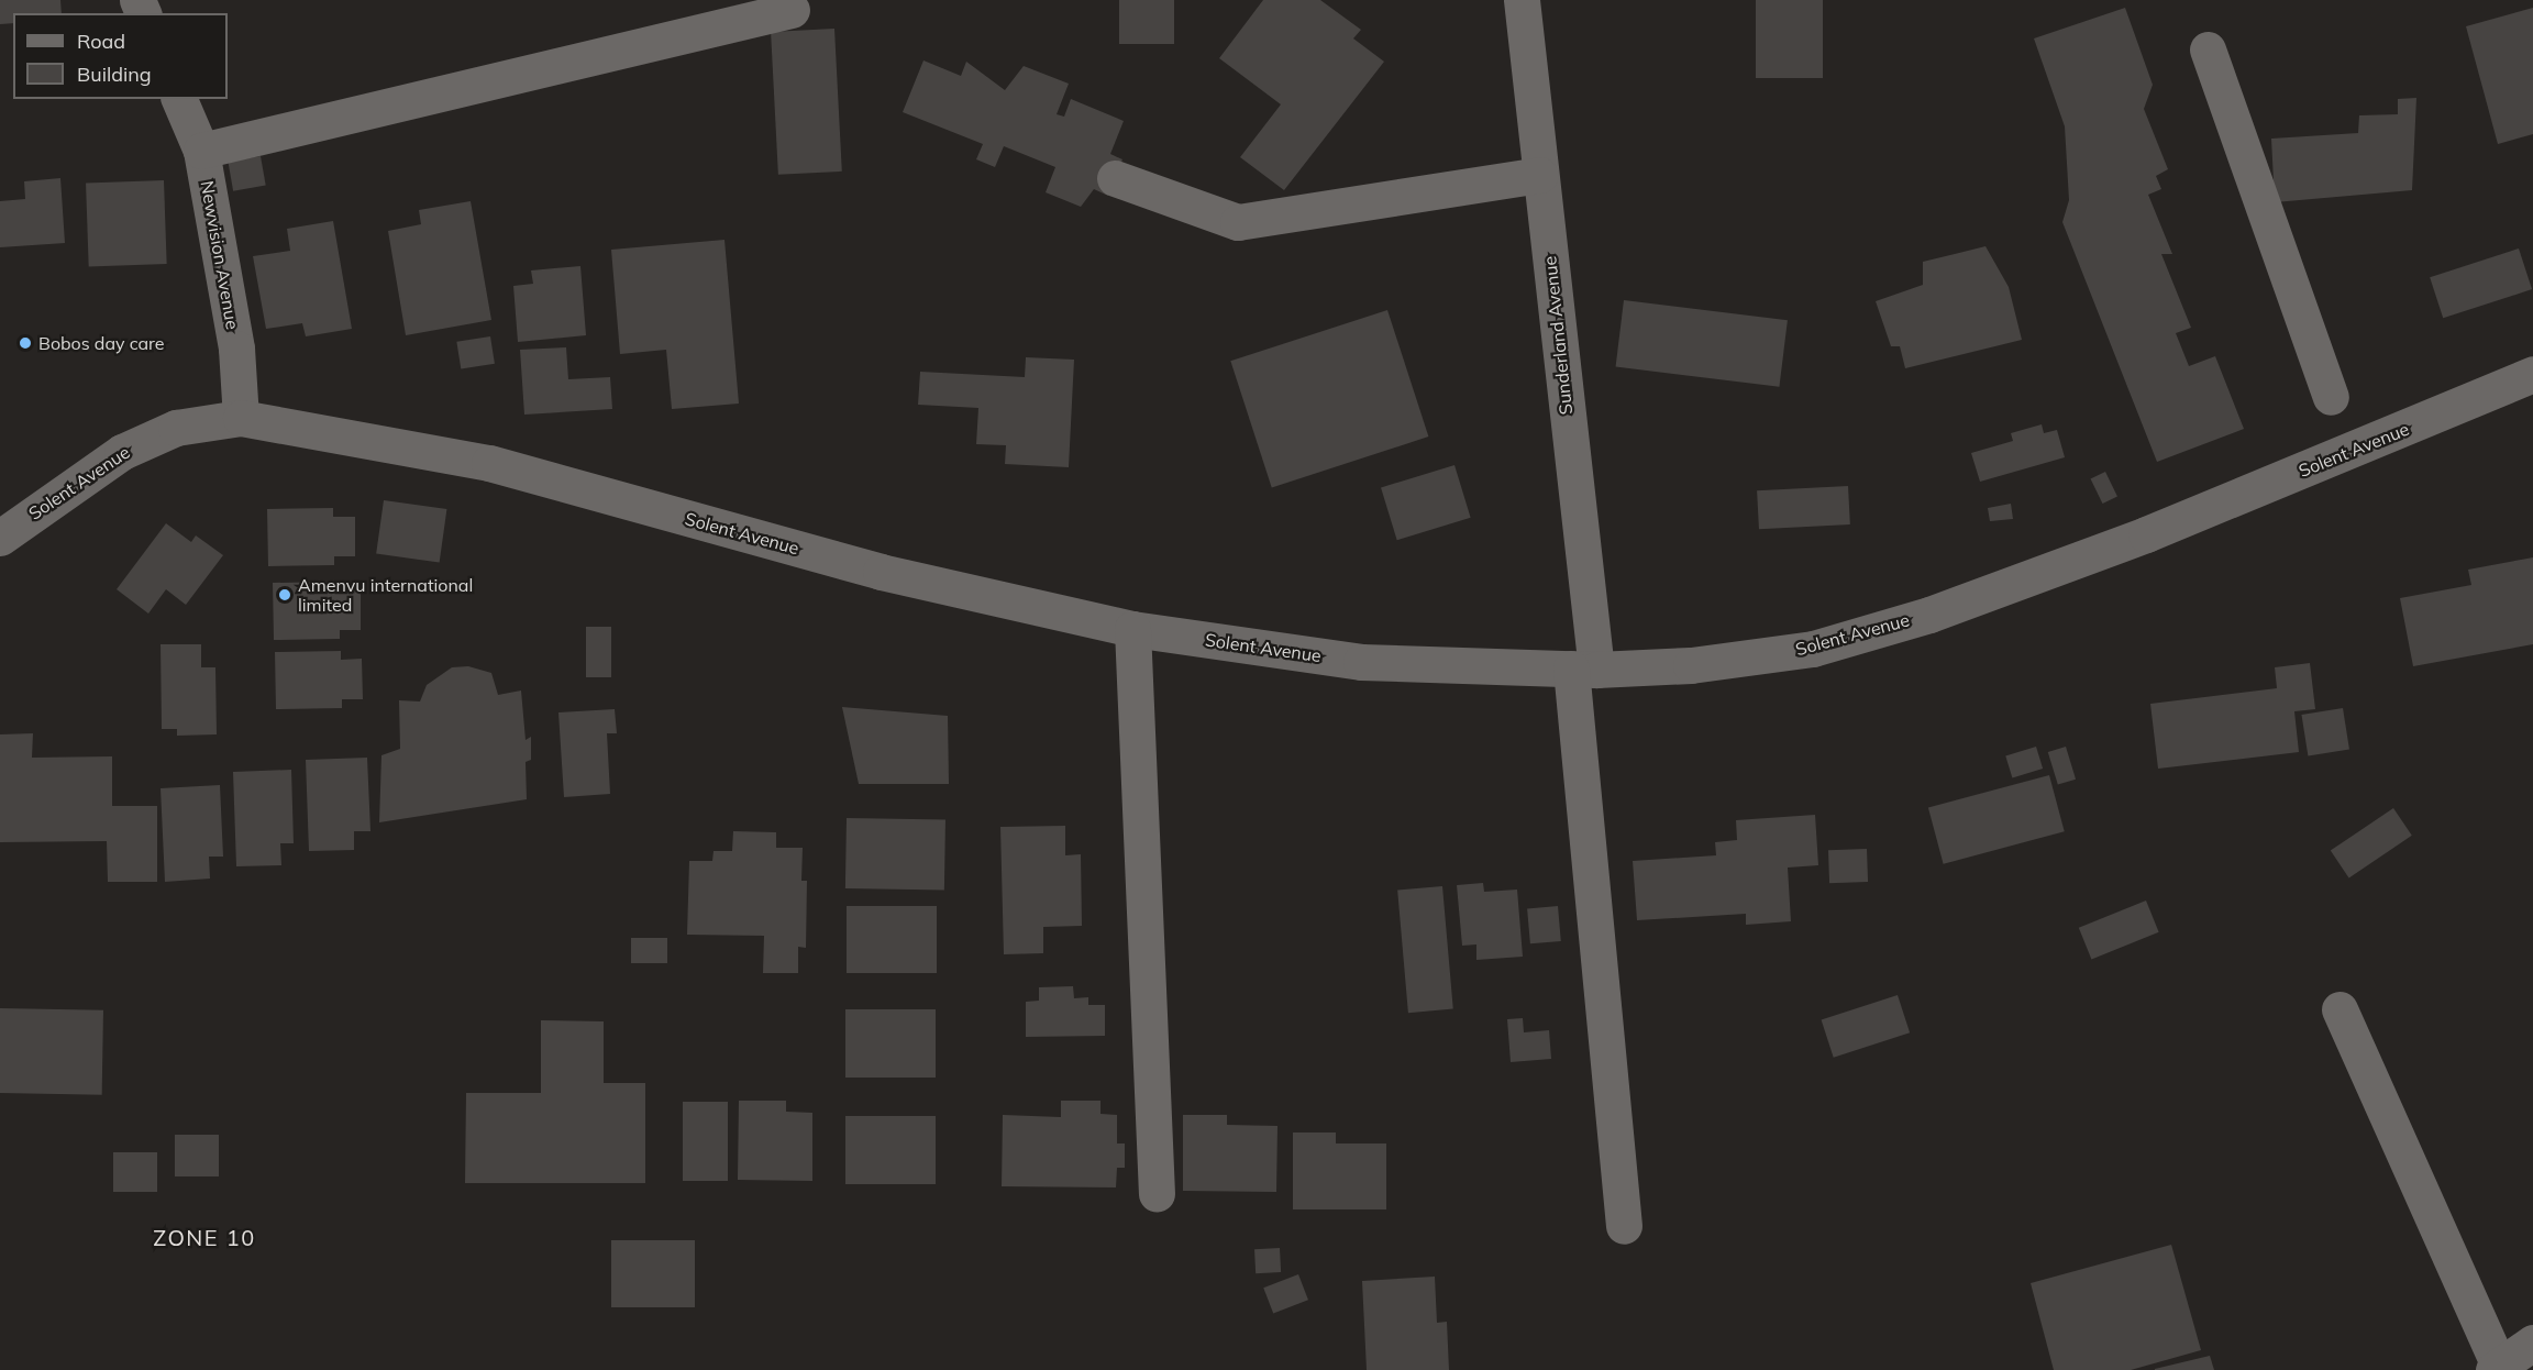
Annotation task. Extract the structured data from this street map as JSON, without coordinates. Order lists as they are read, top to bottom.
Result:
{
  "streets": {
    "street": ["Newvision Avenue", "Sunderland Avenue", "Solent Avenue"]
  },
  "crossings": [
    ["Newvision Avenue", "Solent Avenue"],
    ["Sunderland Avenue", "Solent Avenue"]
  ],
  "districts": ["ZONE 10"],
  "places": ["Bobos day care", "Amenvu international limited"],
  "legend": ["Road", "Building"]
}
